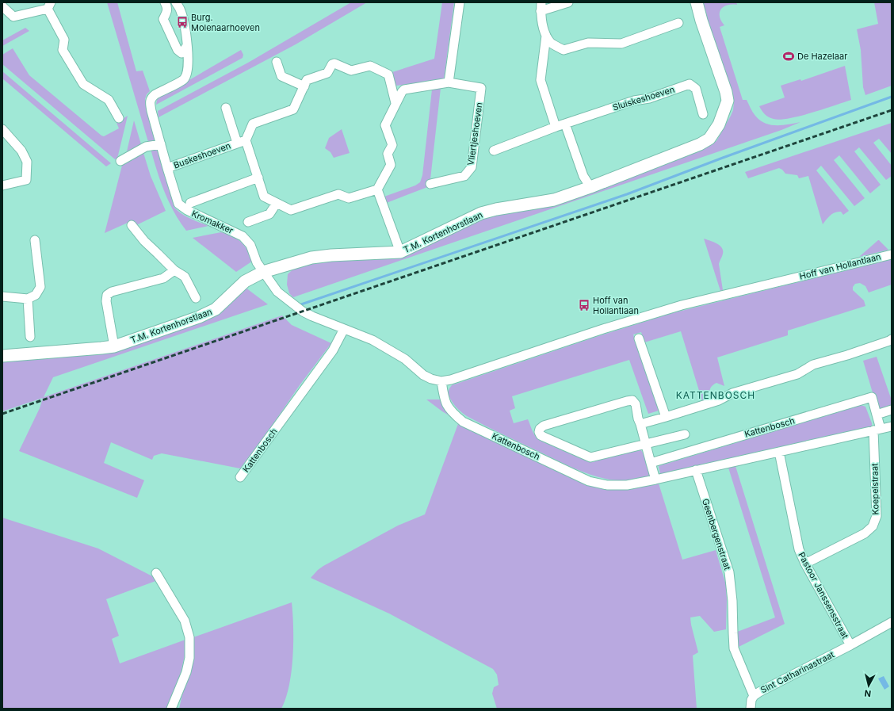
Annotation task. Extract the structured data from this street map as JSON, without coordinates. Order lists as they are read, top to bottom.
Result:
{
  "streets": {
    "street": [
      "Sluiskeshoeven",
      "Vliertjeshoeven",
      "Buskeshoeven",
      "Kromakker",
      "T.M. Kortenhorstlaan",
      "Hoff van Hollantlaan",
      "Kattenbosch",
      "Koepelstraat",
      "Geenbergenstraat",
      "Pastoor Janssensstraat",
      "Sint Catharinastraat"
    ]
  },
  "crossings": [
    ["Buskeshoeven", "Kromakker"],
    ["Kromakker", "T.M. Kortenhorstlaan"],
    ["Hoff van Hollantlaan", "Kattenbosch"],
    ["Kattenbosch", "Koepelstraat"],
    ["Kattenbosch", "Geenbergenstraat"],
    ["Kattenbosch", "Pastoor Janssensstraat"],
    ["Koepelstraat", "Pastoor Janssensstraat"],
    ["Geenbergenstraat", "Sint Catharinastraat"],
    ["Pastoor Janssensstraat", "Sint Catharinastraat"]
  ],
  "districts": ["KATTENBOSCH"],
  "places": {
    "bus stop": ["Burg. Molenaarhoeven", "Hoff van Hollantlaan"],
    "sports": ["De Hazelaar"]
  },
  "north": "bottom"
}
